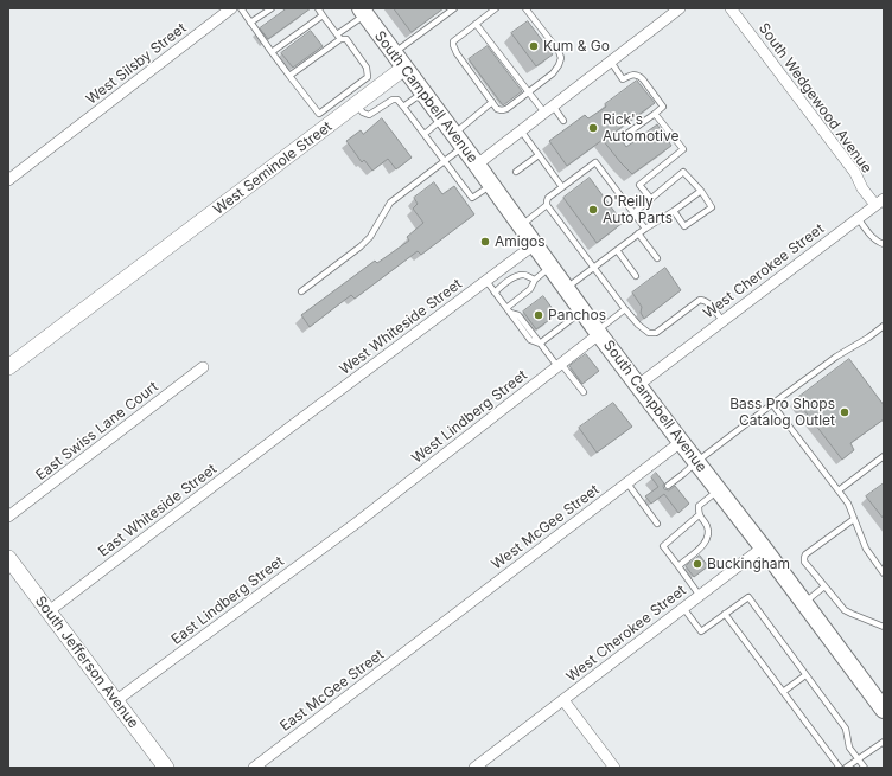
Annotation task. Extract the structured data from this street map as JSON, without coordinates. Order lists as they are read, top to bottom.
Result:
{
  "streets": {
    "main road": ["South Campbell Avenue"],
    "street": [
      "West Silsby Street",
      "South Wedgewood Avenue",
      "West Seminole Street",
      "West Cherokee Street",
      "West Whiteside Street",
      "West Lindberg Street",
      "East Swiss Lane Court",
      "East Whiteside Street",
      "West McGee Street",
      "East Lindberg Street",
      "South Jefferson Avenue",
      "East McGee Street"
    ]
  },
  "crossings": [
    ["South Campbell Avenue", "West Seminole Street"],
    ["South Campbell Avenue", "West Cherokee Street"],
    ["South Campbell Avenue", "West Whiteside Street"],
    ["South Campbell Avenue", "West Lindberg Street"],
    ["South Campbell Avenue", "West McGee Street"],
    ["South Wedgewood Avenue", "West Cherokee Street"],
    ["West Whiteside Street", "East Whiteside Street"],
    ["West Lindberg Street", "East Lindberg Street"],
    ["East Whiteside Street", "South Jefferson Avenue"],
    ["West McGee Street", "East McGee Street"],
    ["East Lindberg Street", "South Jefferson Avenue"]
  ],
  "places": [
    "Kum & Go",
    "Rick's Automotive",
    "O'Reilly Auto Parts",
    "Amigos",
    "Panchos",
    "Bass Pro Shops Catalog Outlet",
    "Buckingham"
  ]
}
